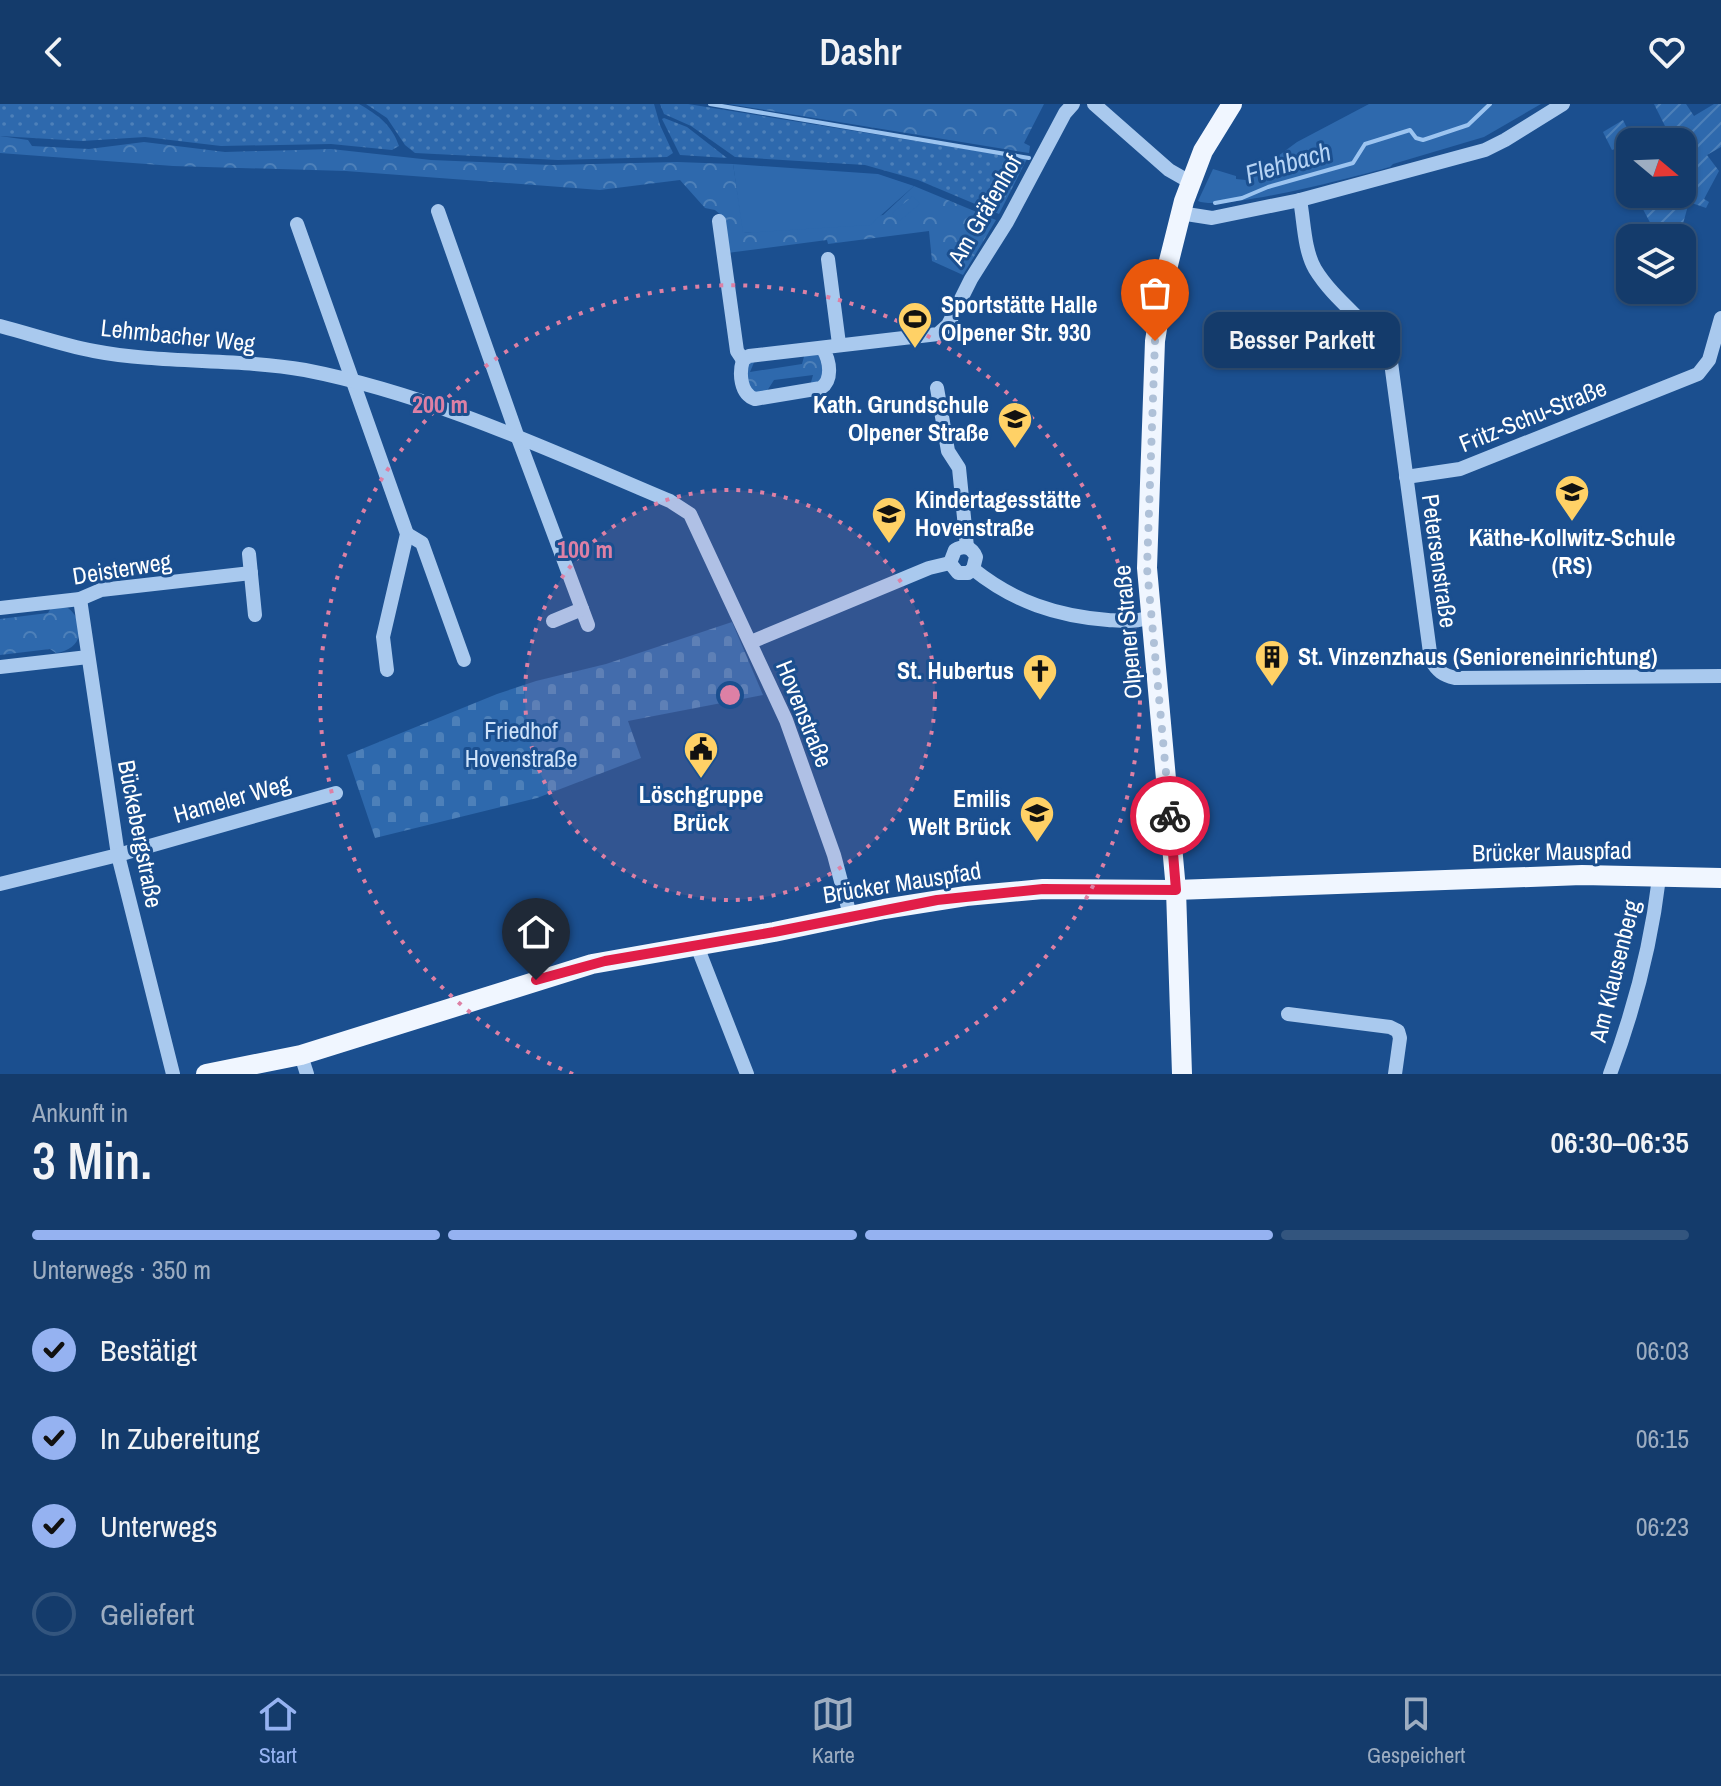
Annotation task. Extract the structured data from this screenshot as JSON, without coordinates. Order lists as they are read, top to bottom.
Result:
{
  "streets": {
    "main road": ["Olpener Straße", "Brücker Mauspfad"],
    "street": [
      "Am Gräfenhof",
      "Lehmbacher Weg",
      "Fritz-Schu-Straße",
      "Petersenstraße",
      "Deisterweg",
      "Hovenstraße",
      "Hameler Weg",
      "Bückebergstraße",
      "Am Klausenberg"
    ]
  },
  "crossings": [
    ["Lehmbacher Weg", "Hovenstraße"],
    ["Fritz-Schu-Straße", "Petersenstraße"],
    ["Deisterweg", "Bückebergstraße"],
    ["Olpener Straße", "Brücker Mauspfad"],
    ["Hovenstraße", "Brücker Mauspfad"],
    ["Hameler Weg", "Bückebergstraße"],
    ["Brücker Mauspfad", "Am Klausenberg"]
  ],
  "water": ["Flehbach"],
  "parks": ["Friedhof Hovenstraße"],
  "places": {
    "other": ["Besser Parkett"],
    "sports": ["Sportstätte Halle Olpener Str. 930"],
    "school or university": [
      "Kath. Grundschule Olpener Straße",
      "Käthe-Kollwitz-Schule (RS)",
      "Kindertagesstätte Hovenstraße",
      "Emilis Welt Brück"
    ],
    "building": ["St. Vinzenzhaus (Senioreneinrichtung)"],
    "church": ["St. Hubertus"],
    "public building": ["Löschgruppe Brück"]
  },
  "north": "right",
  "page": {
    "header": "Dashr",
    "bubble": "Besser Parkett",
    "heading": ["3 Min.", "Ankunft in", "06:30–06:35"],
    "bar": "Unterwegs · 350 m",
    "list": [
      ["Bestätigt", "06:03"],
      ["In Zubereitung", "06:15"],
      ["Unterwegs", "06:23"],
      "Geliefert"
    ],
    "tabs": ["Start", "Karte", "Gespeichert"]
  },
  "rings": ["200 m", "100 m"]
}
